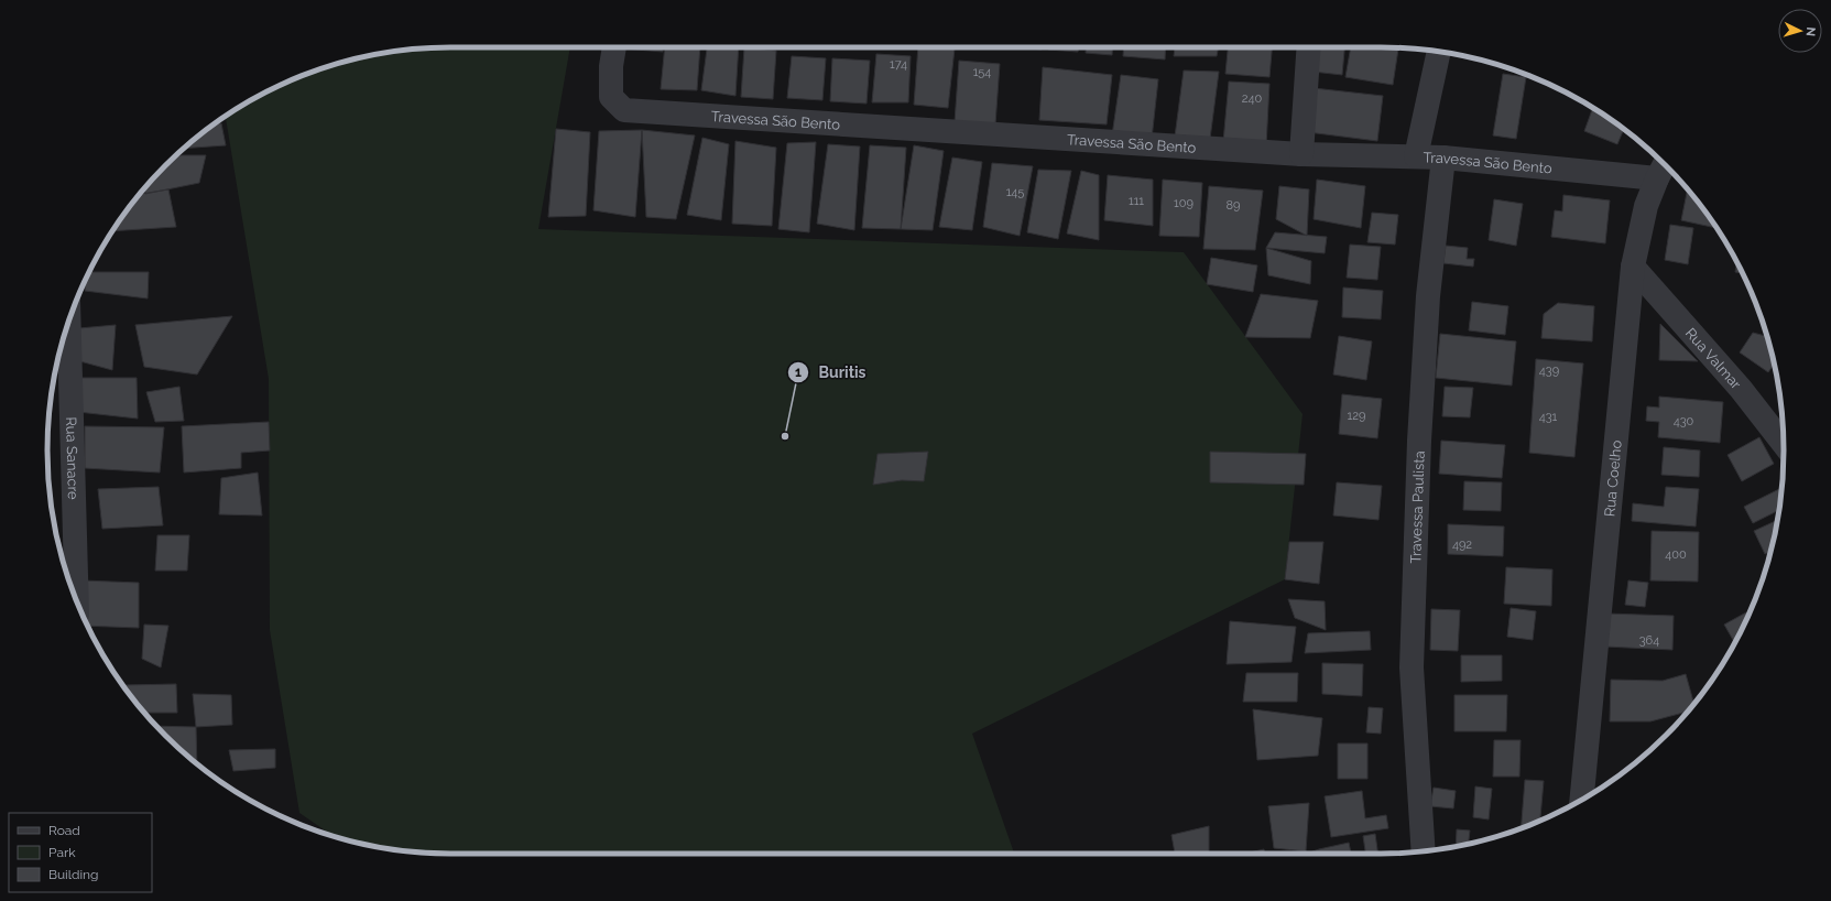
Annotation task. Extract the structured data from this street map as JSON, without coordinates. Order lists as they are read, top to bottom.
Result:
{
  "streets": {
    "street": [
      "Travessa São Bento",
      "Rua Valmar",
      "Rua Sanacre",
      "Rua Coelho",
      "Travessa Paulista"
    ]
  },
  "crossings": [
    ["Travessa São Bento", "Rua Coelho"],
    ["Travessa São Bento", "Travessa Paulista"],
    ["Rua Valmar", "Rua Coelho"]
  ],
  "places": ["Buritis"],
  "house_numbers": [
    "174",
    "154",
    "240",
    "145",
    "111",
    "109",
    "89",
    "439",
    "129",
    "431",
    "430",
    "492",
    "400",
    "364"
  ],
  "legend": ["Road", "Park", "Building"],
  "north": "right"
}
